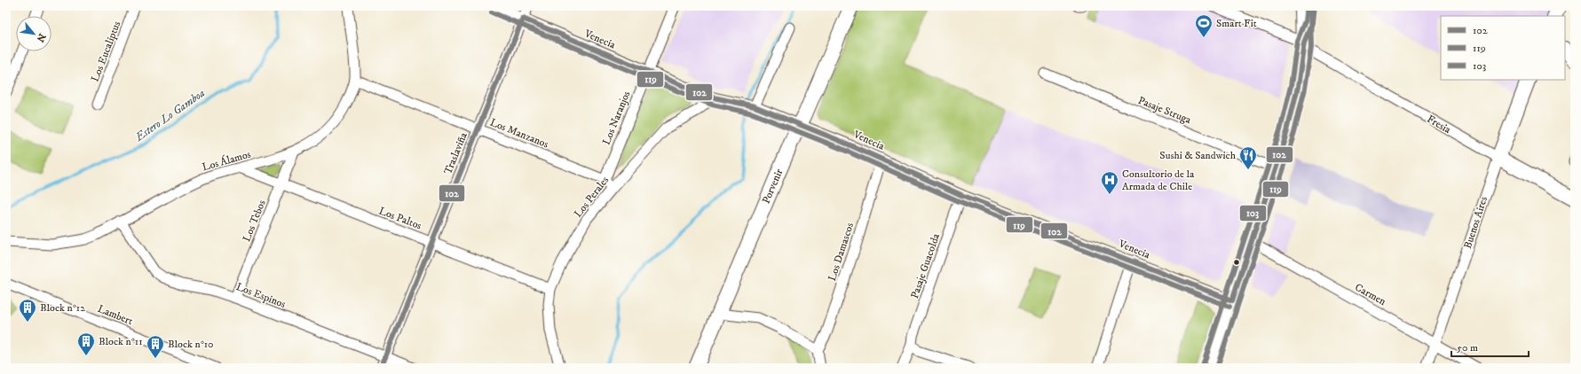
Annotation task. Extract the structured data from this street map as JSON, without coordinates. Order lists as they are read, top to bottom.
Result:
{
  "streets": {
    "street": [
      "Venecia",
      "Los Eucaliptus",
      "Pasaje Struga",
      "Los Naranjos",
      "Fresia",
      "Los Manzanos",
      "Traslaviña",
      "Los Álamos",
      "Porvenir",
      "Los Perales",
      "Los Paltos",
      "Los Tebos",
      "Buenos Aires",
      "Los Damascos",
      "Pasaje Guacolda",
      "Carmen",
      "Los Espinos",
      "Lambert"
    ]
  },
  "crossings": [
    ["Venecia", "Los Naranjos"],
    ["Venecia", "Traslaviña"],
    ["Venecia", "Porvenir"],
    ["Venecia", "Los Perales"],
    ["Venecia", "Los Damascos"],
    ["Venecia", "Pasaje Guacolda"],
    ["Los Naranjos", "Los Manzanos"],
    ["Fresia", "Buenos Aires"],
    ["Los Manzanos", "Traslaviña"],
    ["Los Manzanos", "Los Álamos"],
    ["Los Manzanos", "Los Perales"],
    ["Traslaviña", "Los Paltos"],
    ["Traslaviña", "Los Espinos"],
    ["Los Álamos", "Los Paltos"],
    ["Los Álamos", "Los Tebos"],
    ["Los Álamos", "Los Espinos"],
    ["Los Perales", "Los Paltos"],
    ["Los Paltos", "Los Tebos"],
    ["Los Tebos", "Los Espinos"],
    ["Buenos Aires", "Carmen"]
  ],
  "water": ["Estero Lo Gamboa"],
  "places": {
    "sports": ["Smart Fit"],
    "restaurant": ["Sushi & Sandwich"],
    "hospital": ["Consultorio de la Armada de Chile"],
    "building": ["Block n°12", "Block n°11", "Block n°10"]
  },
  "lines": ["transit line 102", "transit line 119", "transit line 103"],
  "legend": ["102", "119", "103"],
  "scale_bar": "50 m",
  "north": "bottom right"
}
